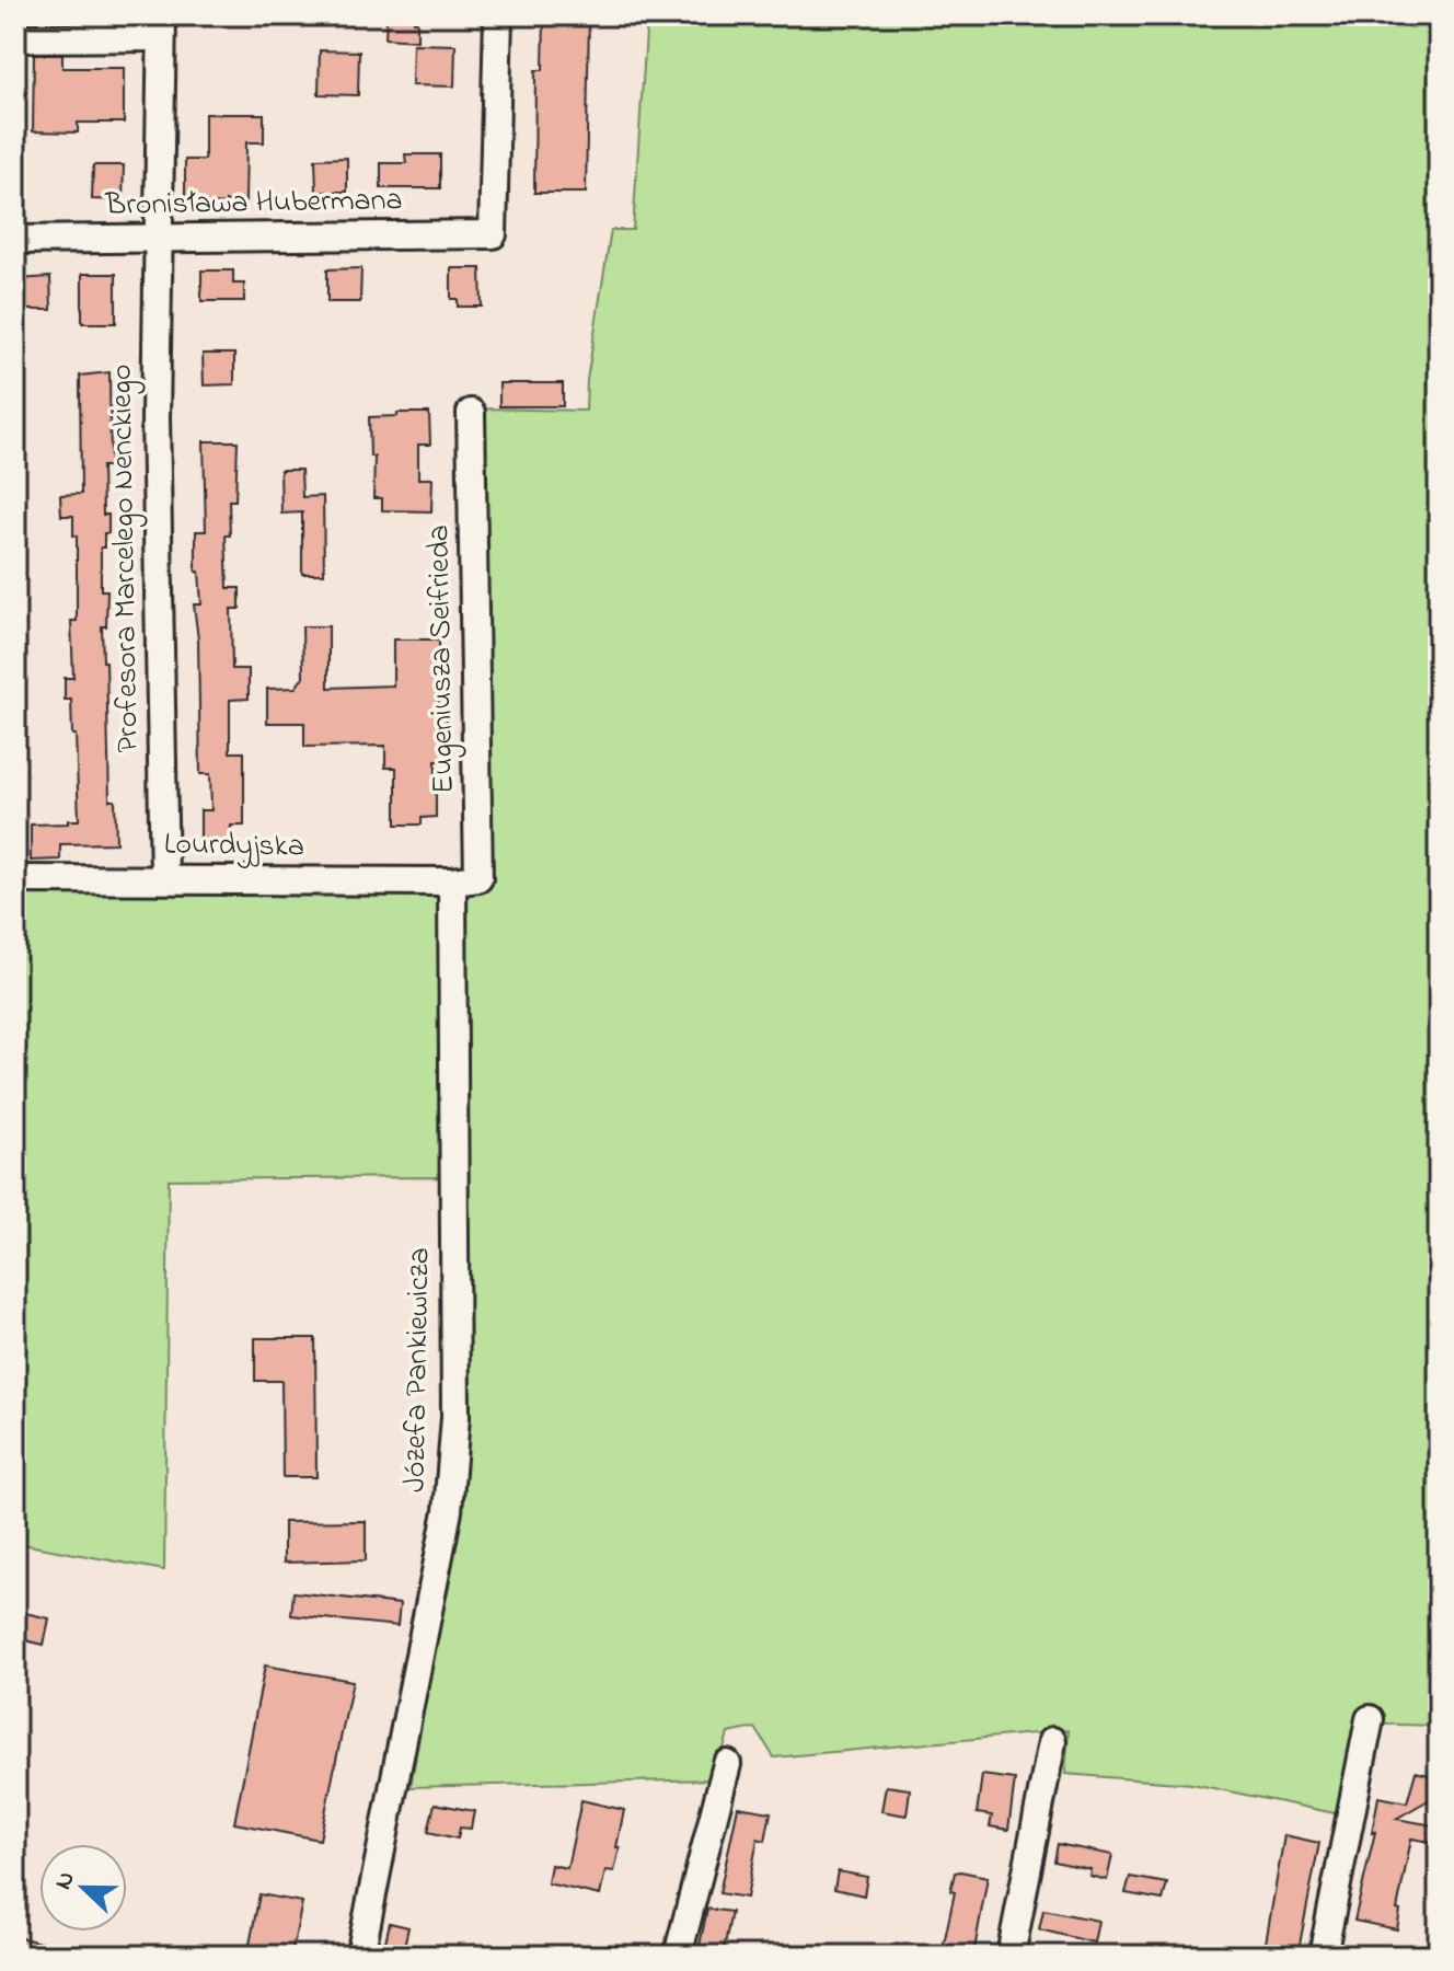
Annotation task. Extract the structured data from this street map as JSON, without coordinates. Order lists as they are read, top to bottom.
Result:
{
  "streets": {
    "street": [
      "Bronisława Hubermana",
      "Profesora Marcelego Nenckiego",
      "Eugeniusza Seifrieda",
      "Lourdyjska",
      "Józefa Pankiewicza"
    ]
  },
  "crossings": [
    ["Bronisława Hubermana", "Profesora Marcelego Nenckiego"],
    ["Profesora Marcelego Nenckiego", "Lourdyjska"],
    ["Eugeniusza Seifrieda", "Lourdyjska"],
    ["Eugeniusza Seifrieda", "Józefa Pankiewicza"],
    ["Lourdyjska", "Józefa Pankiewicza"]
  ],
  "north": "left"
}
